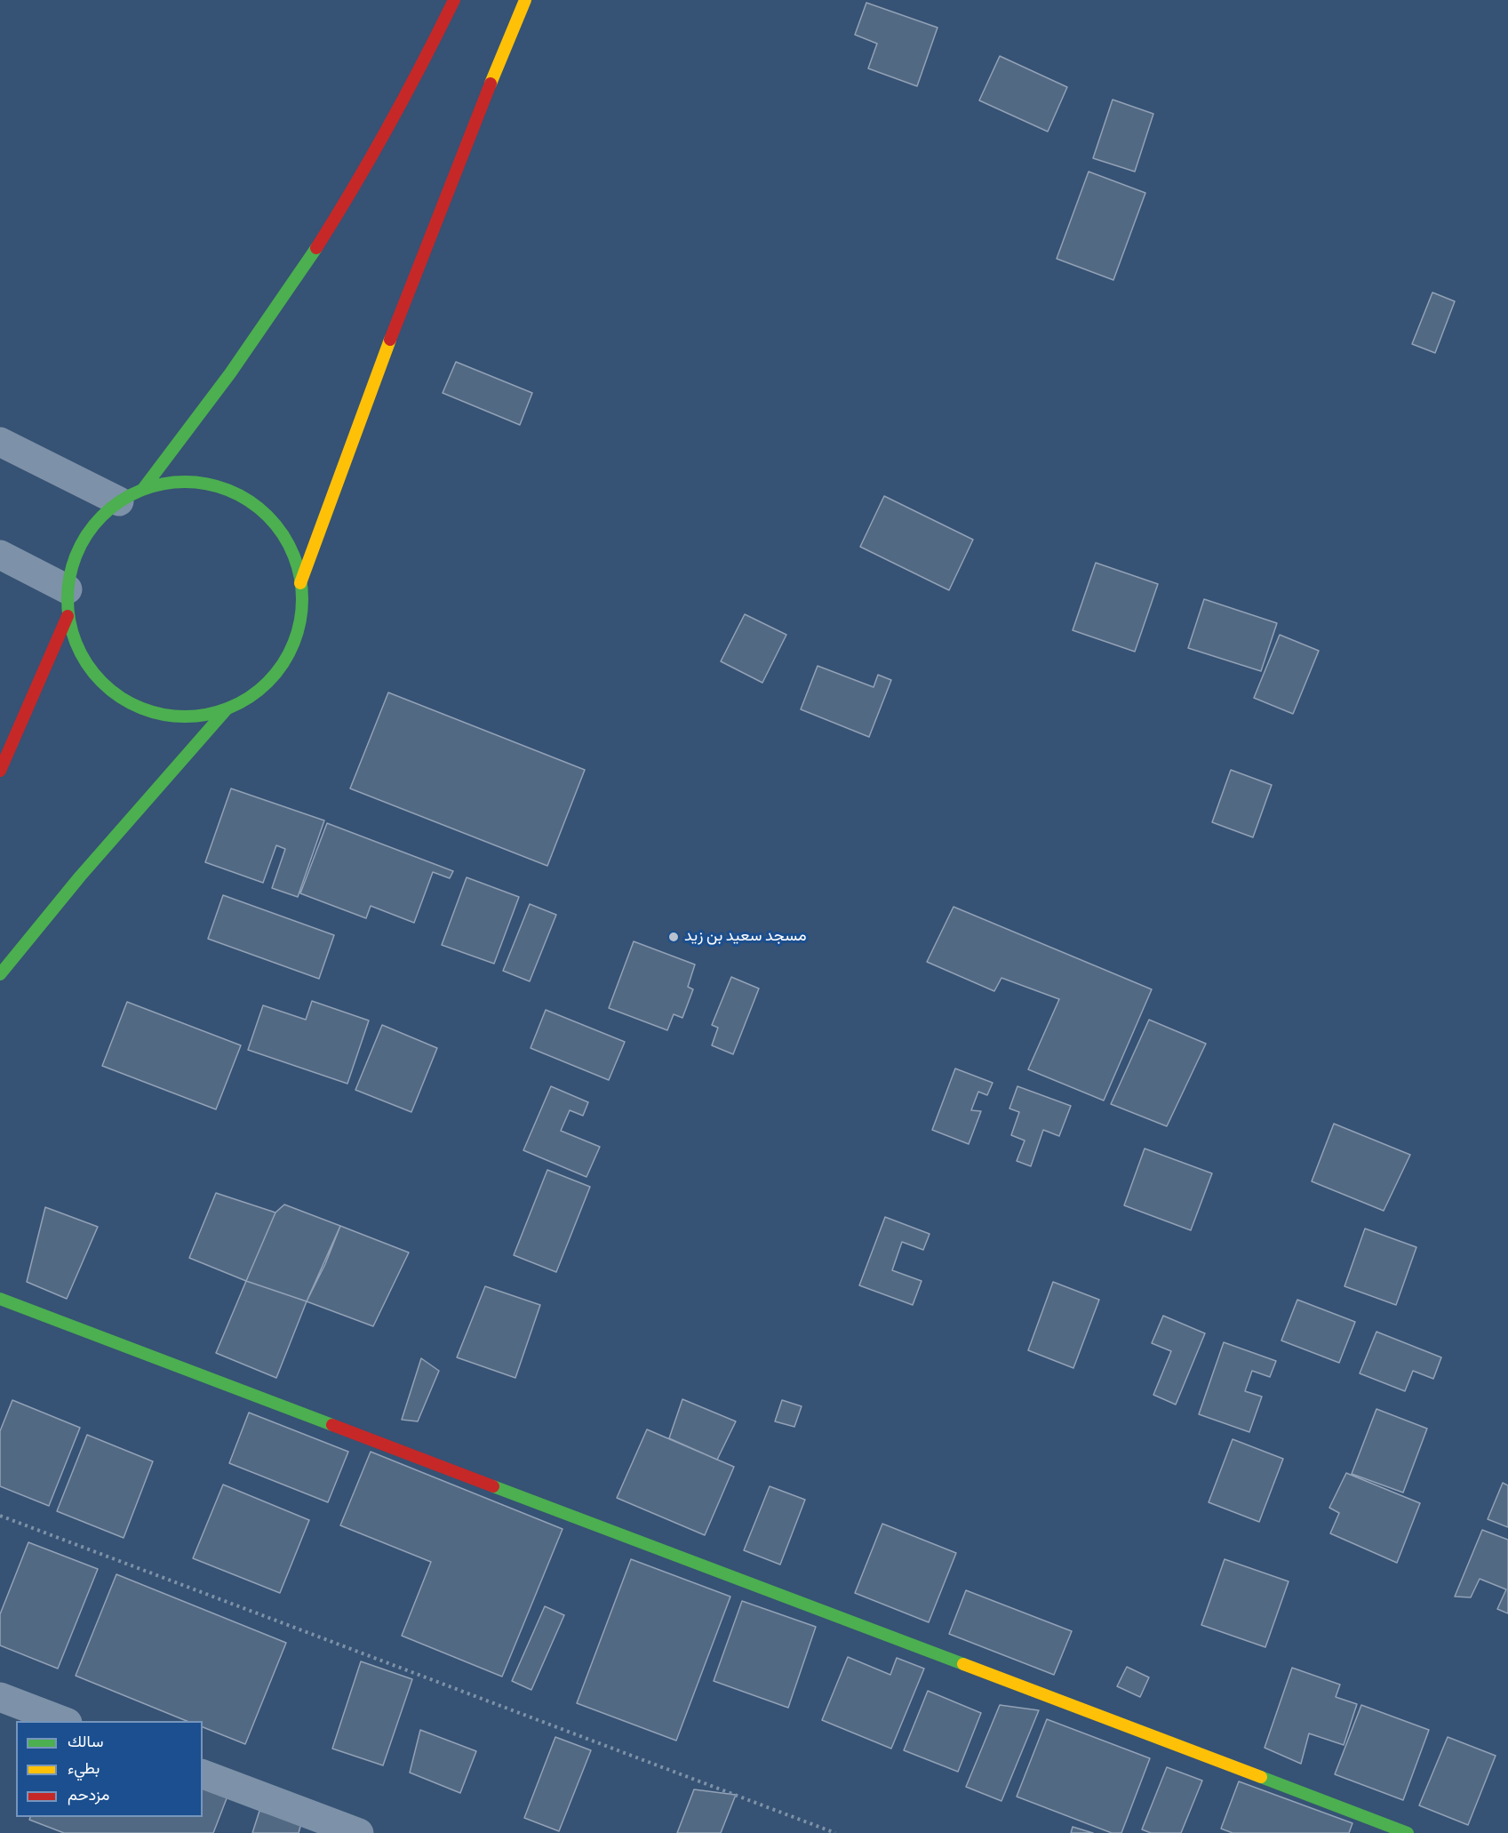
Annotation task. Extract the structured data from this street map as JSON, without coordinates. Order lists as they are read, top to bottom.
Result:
{
  "places": ["مسجد سعيد بن زيد"],
  "legend": ["سالك", "بطيء", "مزدحم"]
}
